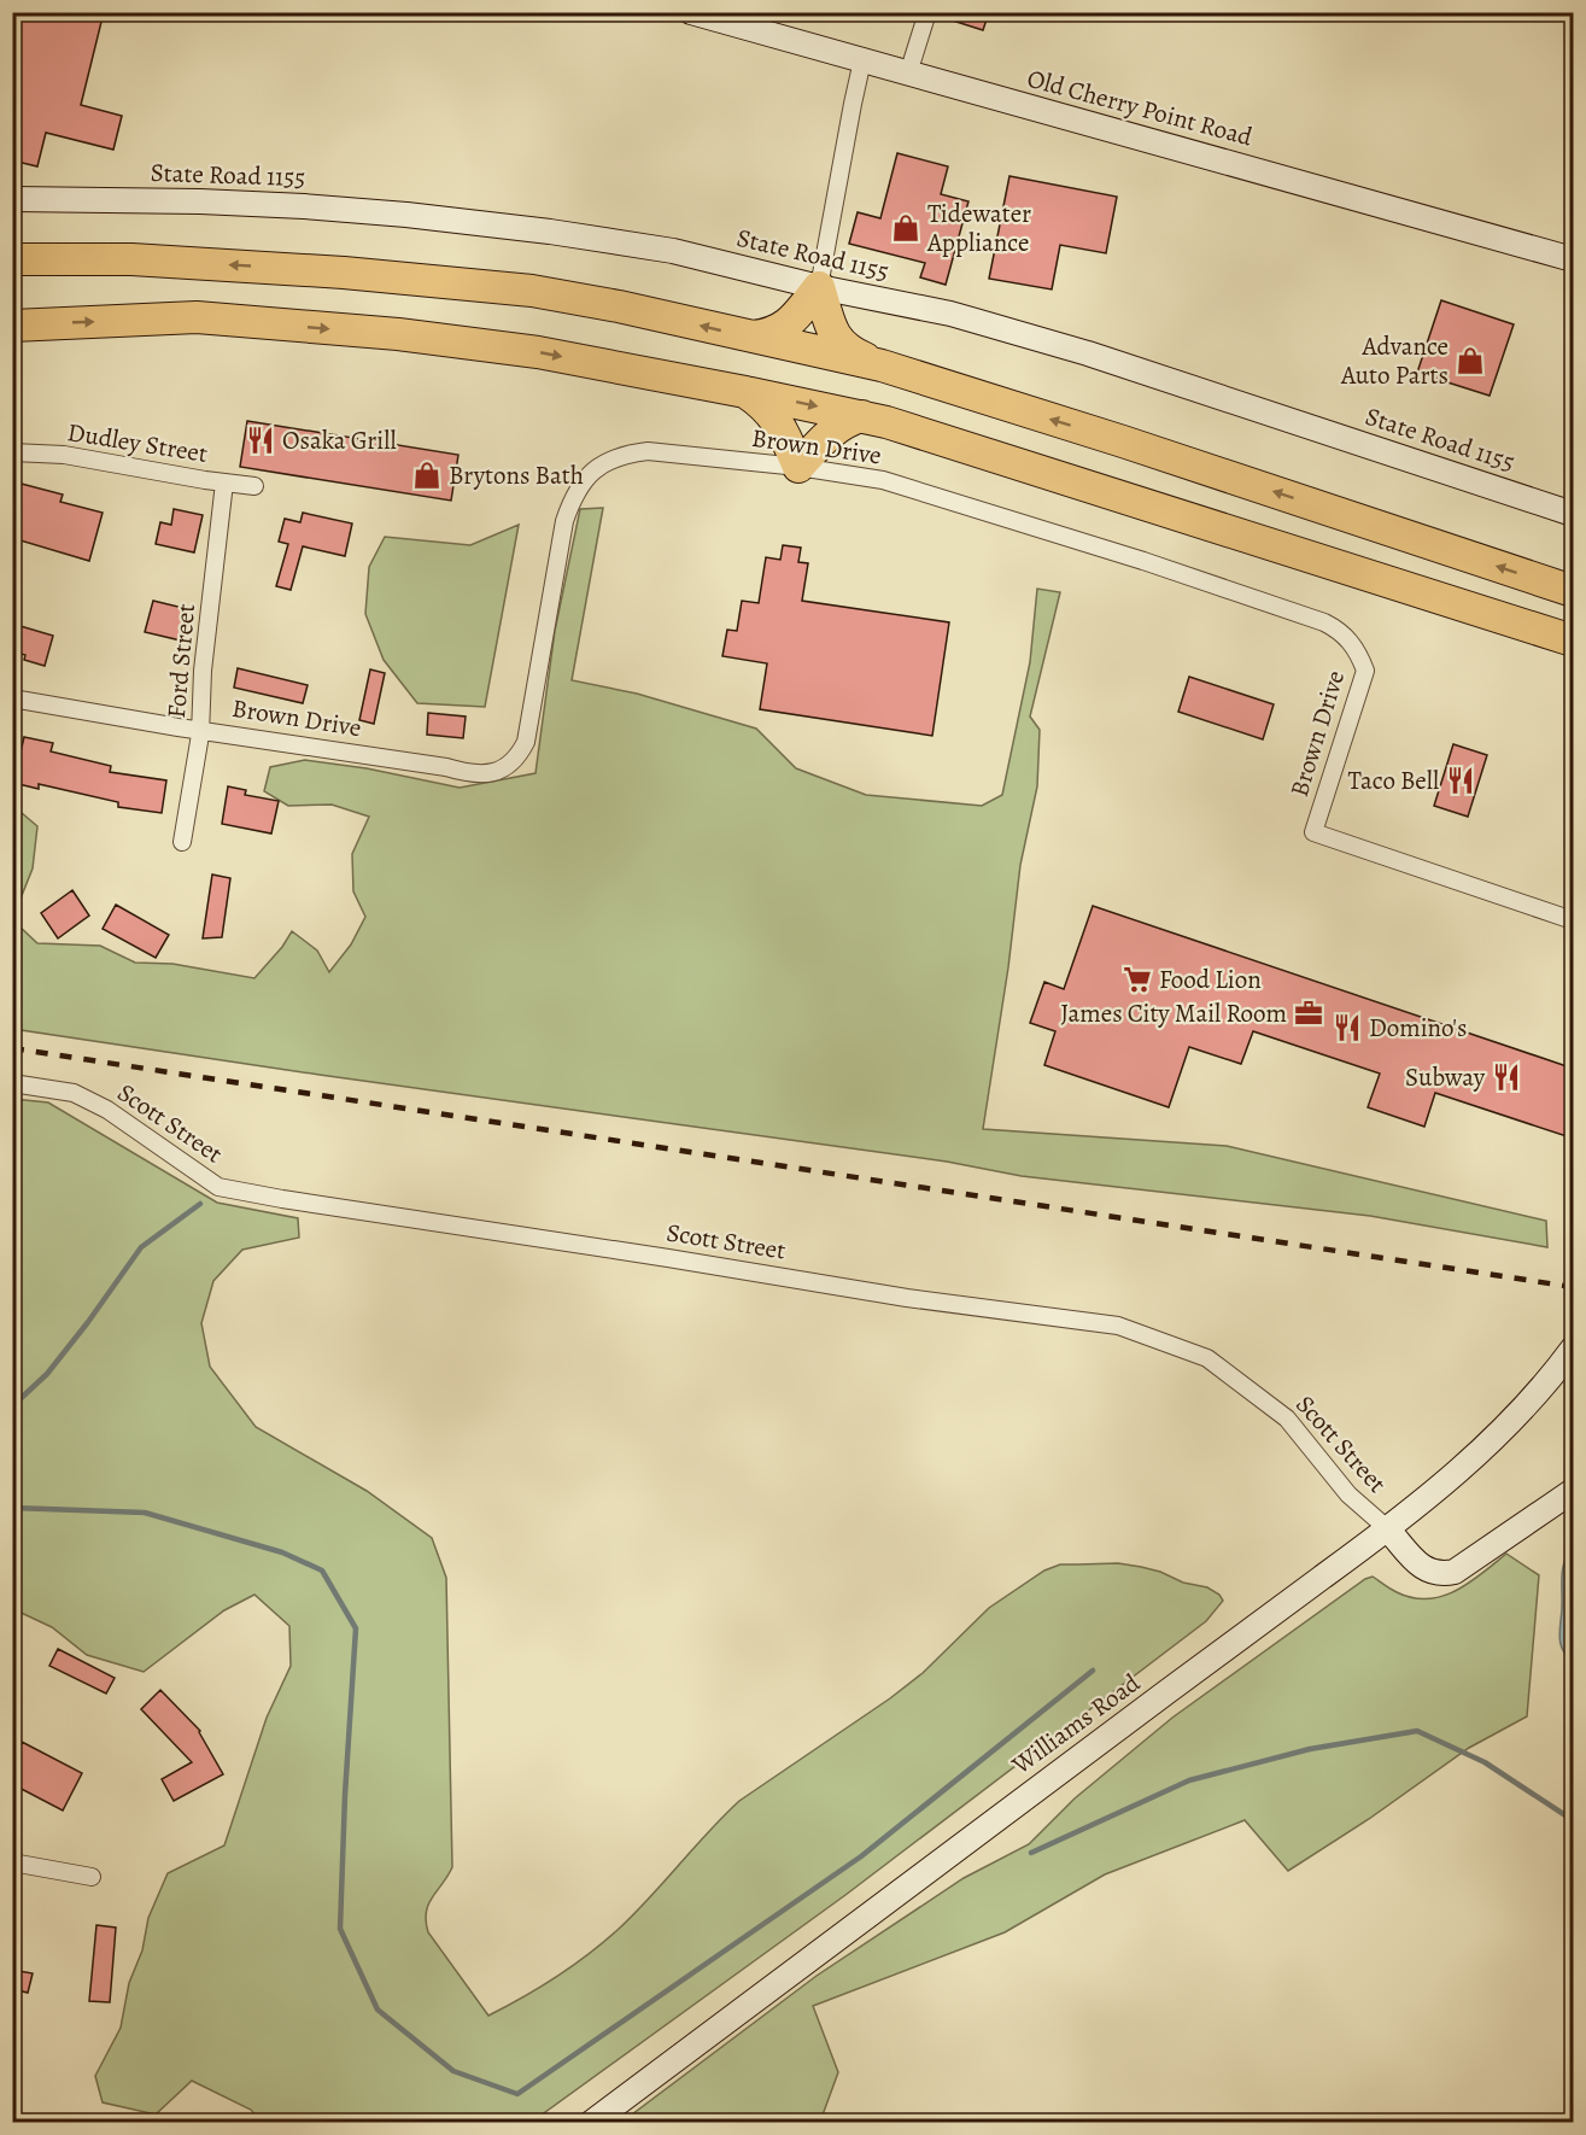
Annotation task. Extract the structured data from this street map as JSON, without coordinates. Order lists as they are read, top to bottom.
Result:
{
  "streets": {
    "street": [
      "Old Cherry Point Road",
      "State Road 1155",
      "Dudley Street",
      "Brown Drive",
      "Ford Street",
      "Scott Street",
      "Williams Road"
    ]
  },
  "crossings": [
    ["Dudley Street", "Ford Street"],
    ["Brown Drive", "Ford Street"],
    ["Scott Street", "Williams Road"]
  ],
  "places": {
    "shop": ["Tidewater Appliance", "Advance Auto Parts", "Brytons Bath"],
    "restaurant": [
      "Osaka Grill",
      "Taco Bell",
      "Domino's",
      "Subway"
    ],
    "supermarket": ["Food Lion"],
    "office": ["James City Mail Room"]
  }
}
